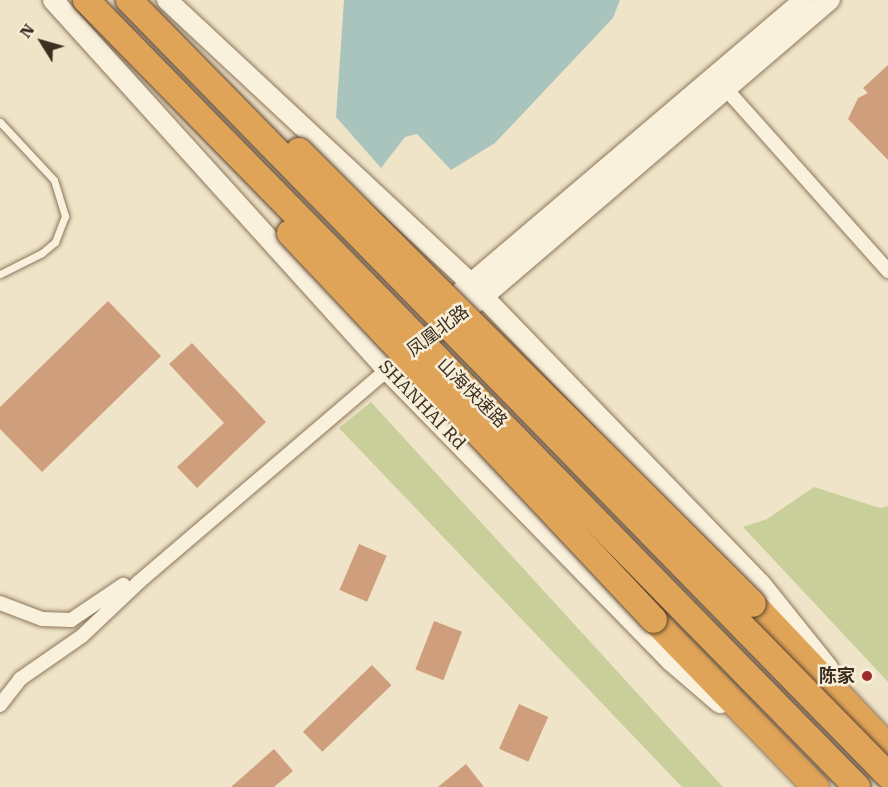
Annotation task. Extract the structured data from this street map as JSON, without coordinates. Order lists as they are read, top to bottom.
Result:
{
  "streets": {
    "highway": ["山海快速路"],
    "main road": ["凤凰北路", "SHANHAI Rd"]
  },
  "crossings": [
    ["凤凰北路", "SHANHAI Rd"]
  ],
  "places": ["陈家"],
  "north": "top left"
}
